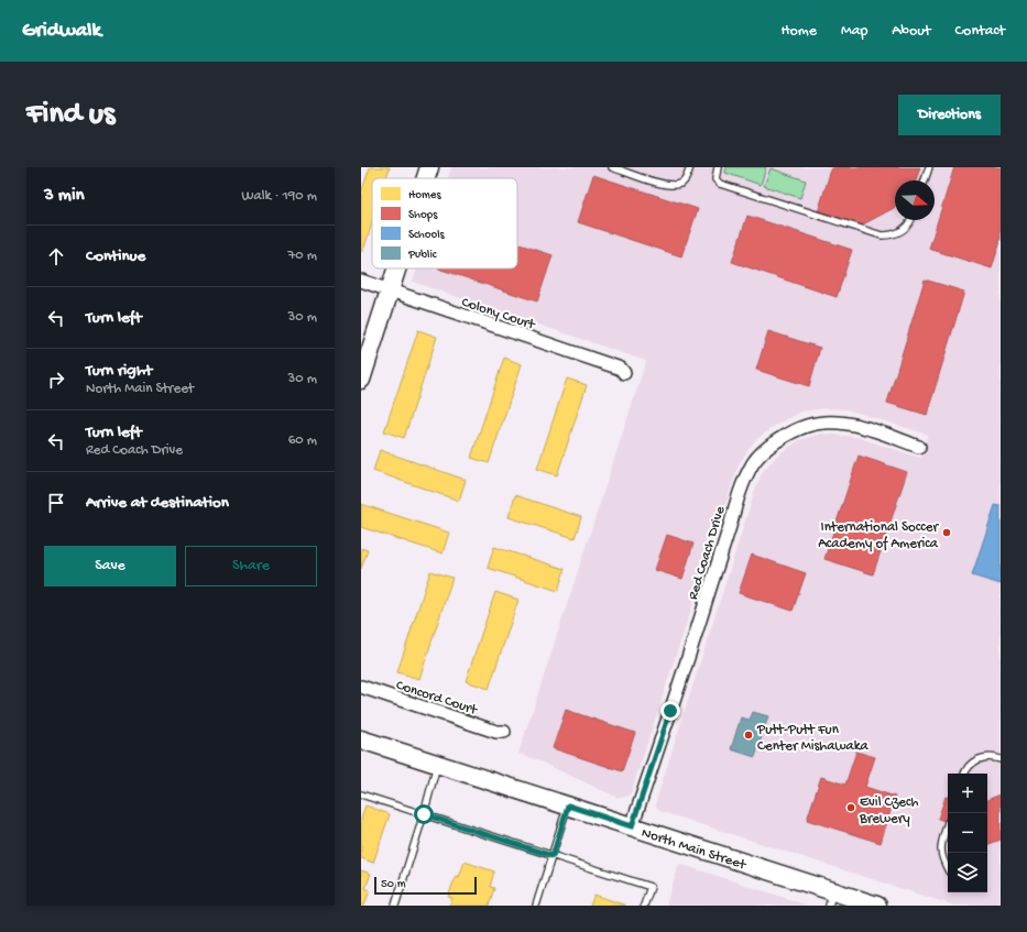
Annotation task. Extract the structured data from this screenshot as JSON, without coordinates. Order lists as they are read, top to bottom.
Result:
{
  "streets": {
    "main road": ["North Main Street"],
    "street": ["Colony Court", "Red Coach Drive", "Concord Court"]
  },
  "crossings": [
    ["Red Coach Drive", "North Main Street"]
  ],
  "places": ["International Soccer Academy of America", "Putt-Putt Fun Center Mishawaka", "Evil Czech Brewery"],
  "legend": [
    "Homes",
    "Shops",
    "Schools",
    "Public"
  ],
  "scale_bar": "50 m",
  "north": "right",
  "page": {
    "header": "Gridwalk",
    "nav": [
      "Home",
      "Map",
      "About",
      "Contact"
    ],
    "buttons": [
      "Directions",
      ["Save", "Share"]
    ],
    "title": "Find us",
    "heading": ["3 min", "Walk · 190 m"],
    "list": [
      ["Continue", "70 m"],
      ["Turn left", "30 m"],
      ["Turn right", "North Main Street", "30 m"],
      ["Turn left", "Red Coach Drive", "60 m"],
      "Arrive at destination"
    ],
    "map_buttons": ["+", "−"],
    "scale": "50 m"
  }
}
